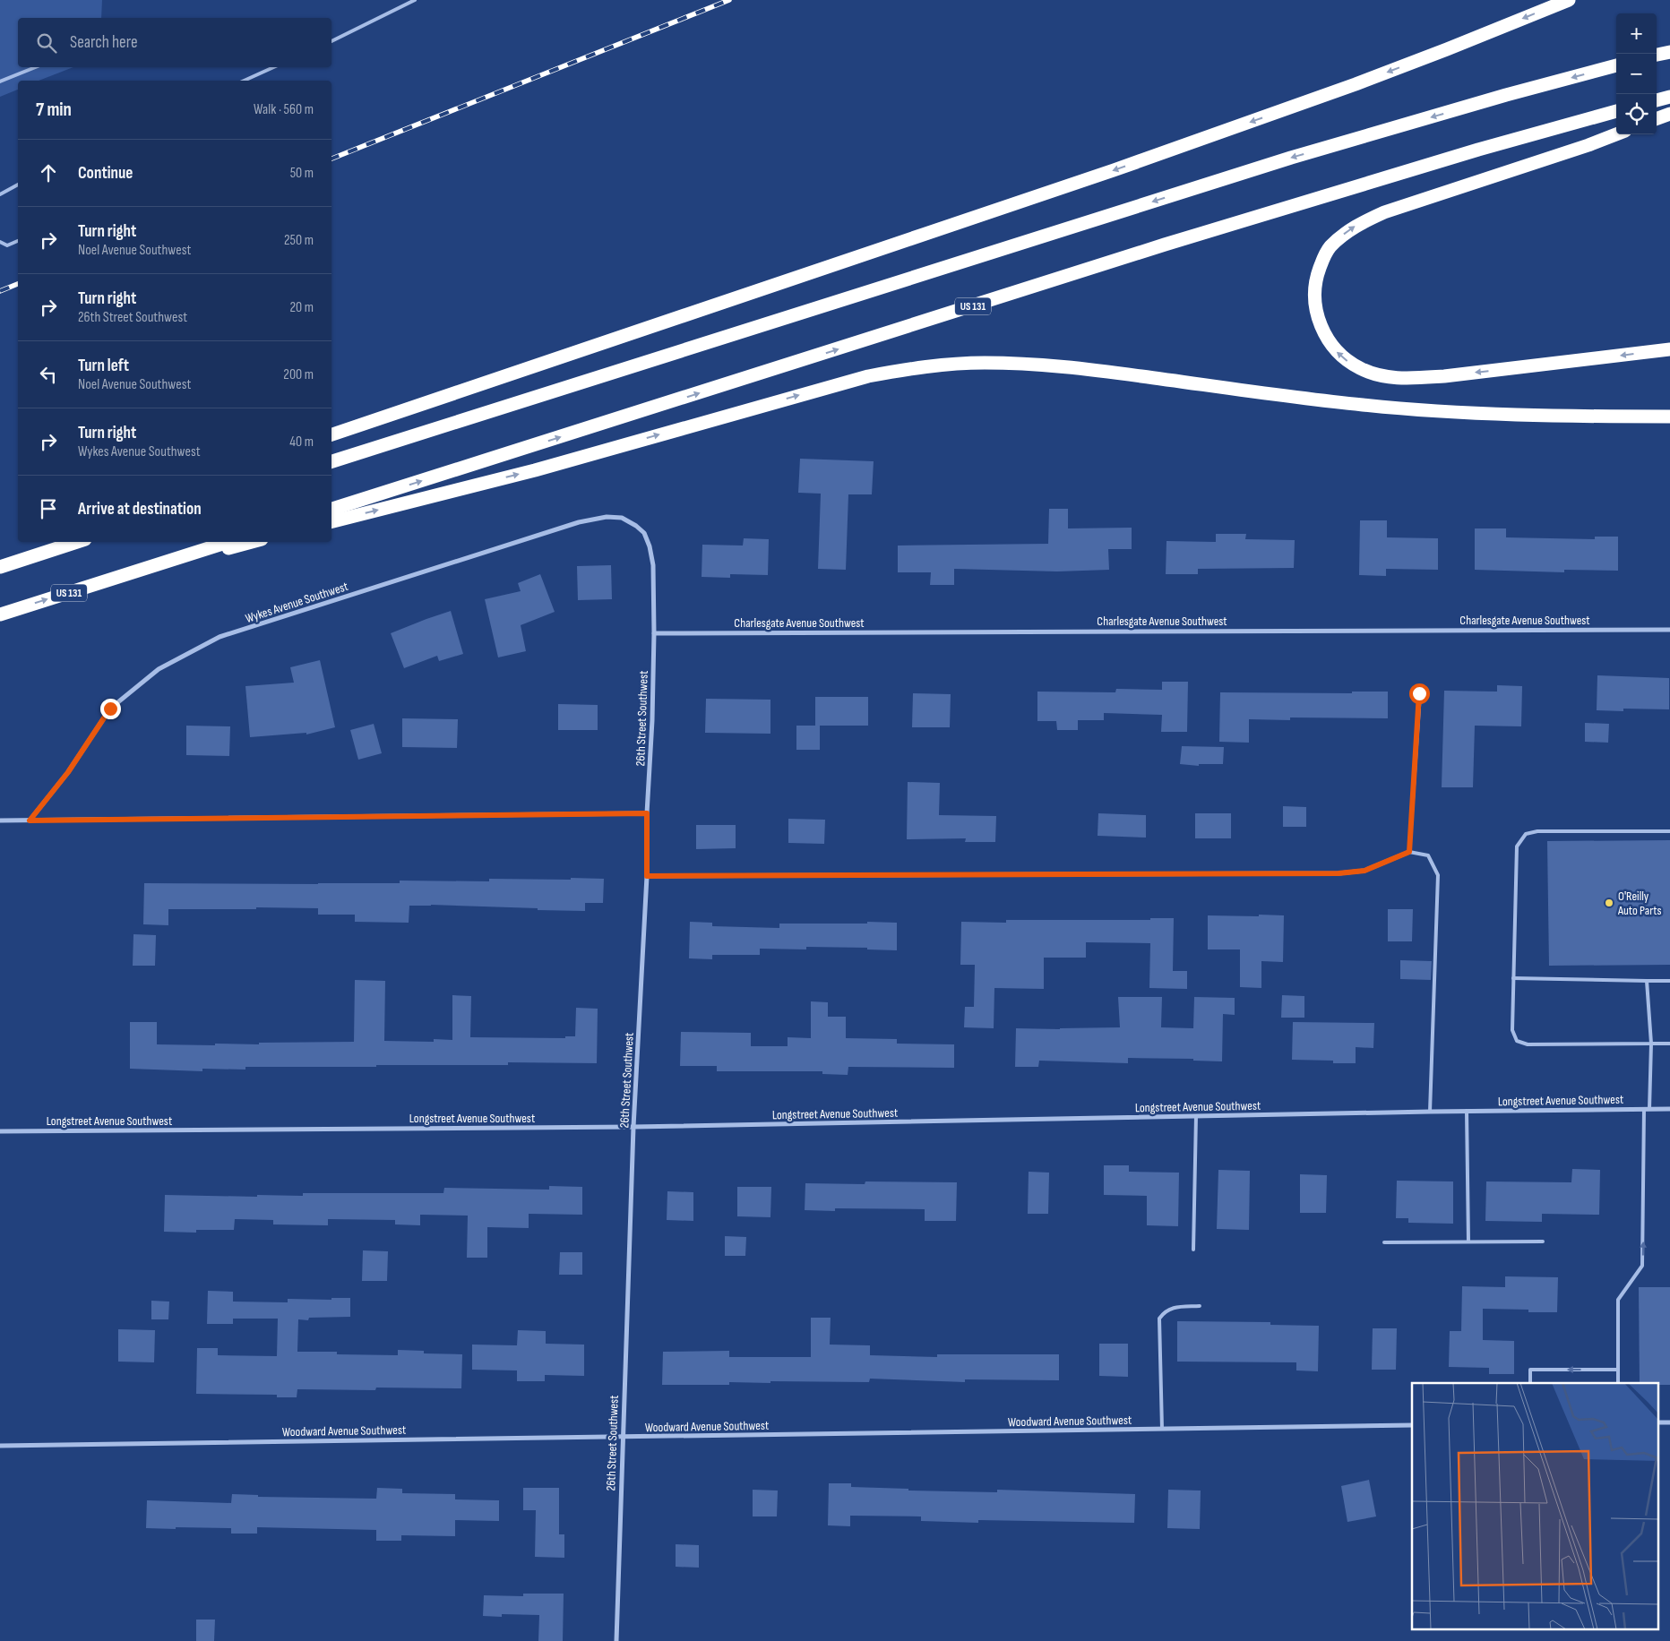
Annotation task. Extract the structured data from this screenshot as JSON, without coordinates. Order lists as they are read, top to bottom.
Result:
{
  "streets": {
    "highway": ["US 131"],
    "street": [
      "Wykes Avenue Southwest",
      "Charlesgate Avenue Southwest",
      "26th Street Southwest",
      "Longstreet Avenue Southwest",
      "Woodward Avenue Southwest"
    ]
  },
  "crossings": [
    ["Wykes Avenue Southwest", "26th Street Southwest"],
    ["Charlesgate Avenue Southwest", "26th Street Southwest"],
    ["26th Street Southwest", "Longstreet Avenue Southwest"],
    ["26th Street Southwest", "Woodward Avenue Southwest"]
  ],
  "places": ["O'Reilly Auto Parts"],
  "page": {
    "map_buttons": ["+", "−"],
    "search": "Search here",
    "heading": ["7 min", "Walk · 560 m"],
    "list": [
      ["Continue", "50 m"],
      ["Turn right", "Noel Avenue Southwest", "250 m"],
      ["Turn right", "26th Street Southwest", "20 m"],
      ["Turn left", "Noel Avenue Southwest", "200 m"],
      ["Turn right", "Wykes Avenue Southwest", "40 m"],
      "Arrive at destination"
    ]
  }
}
